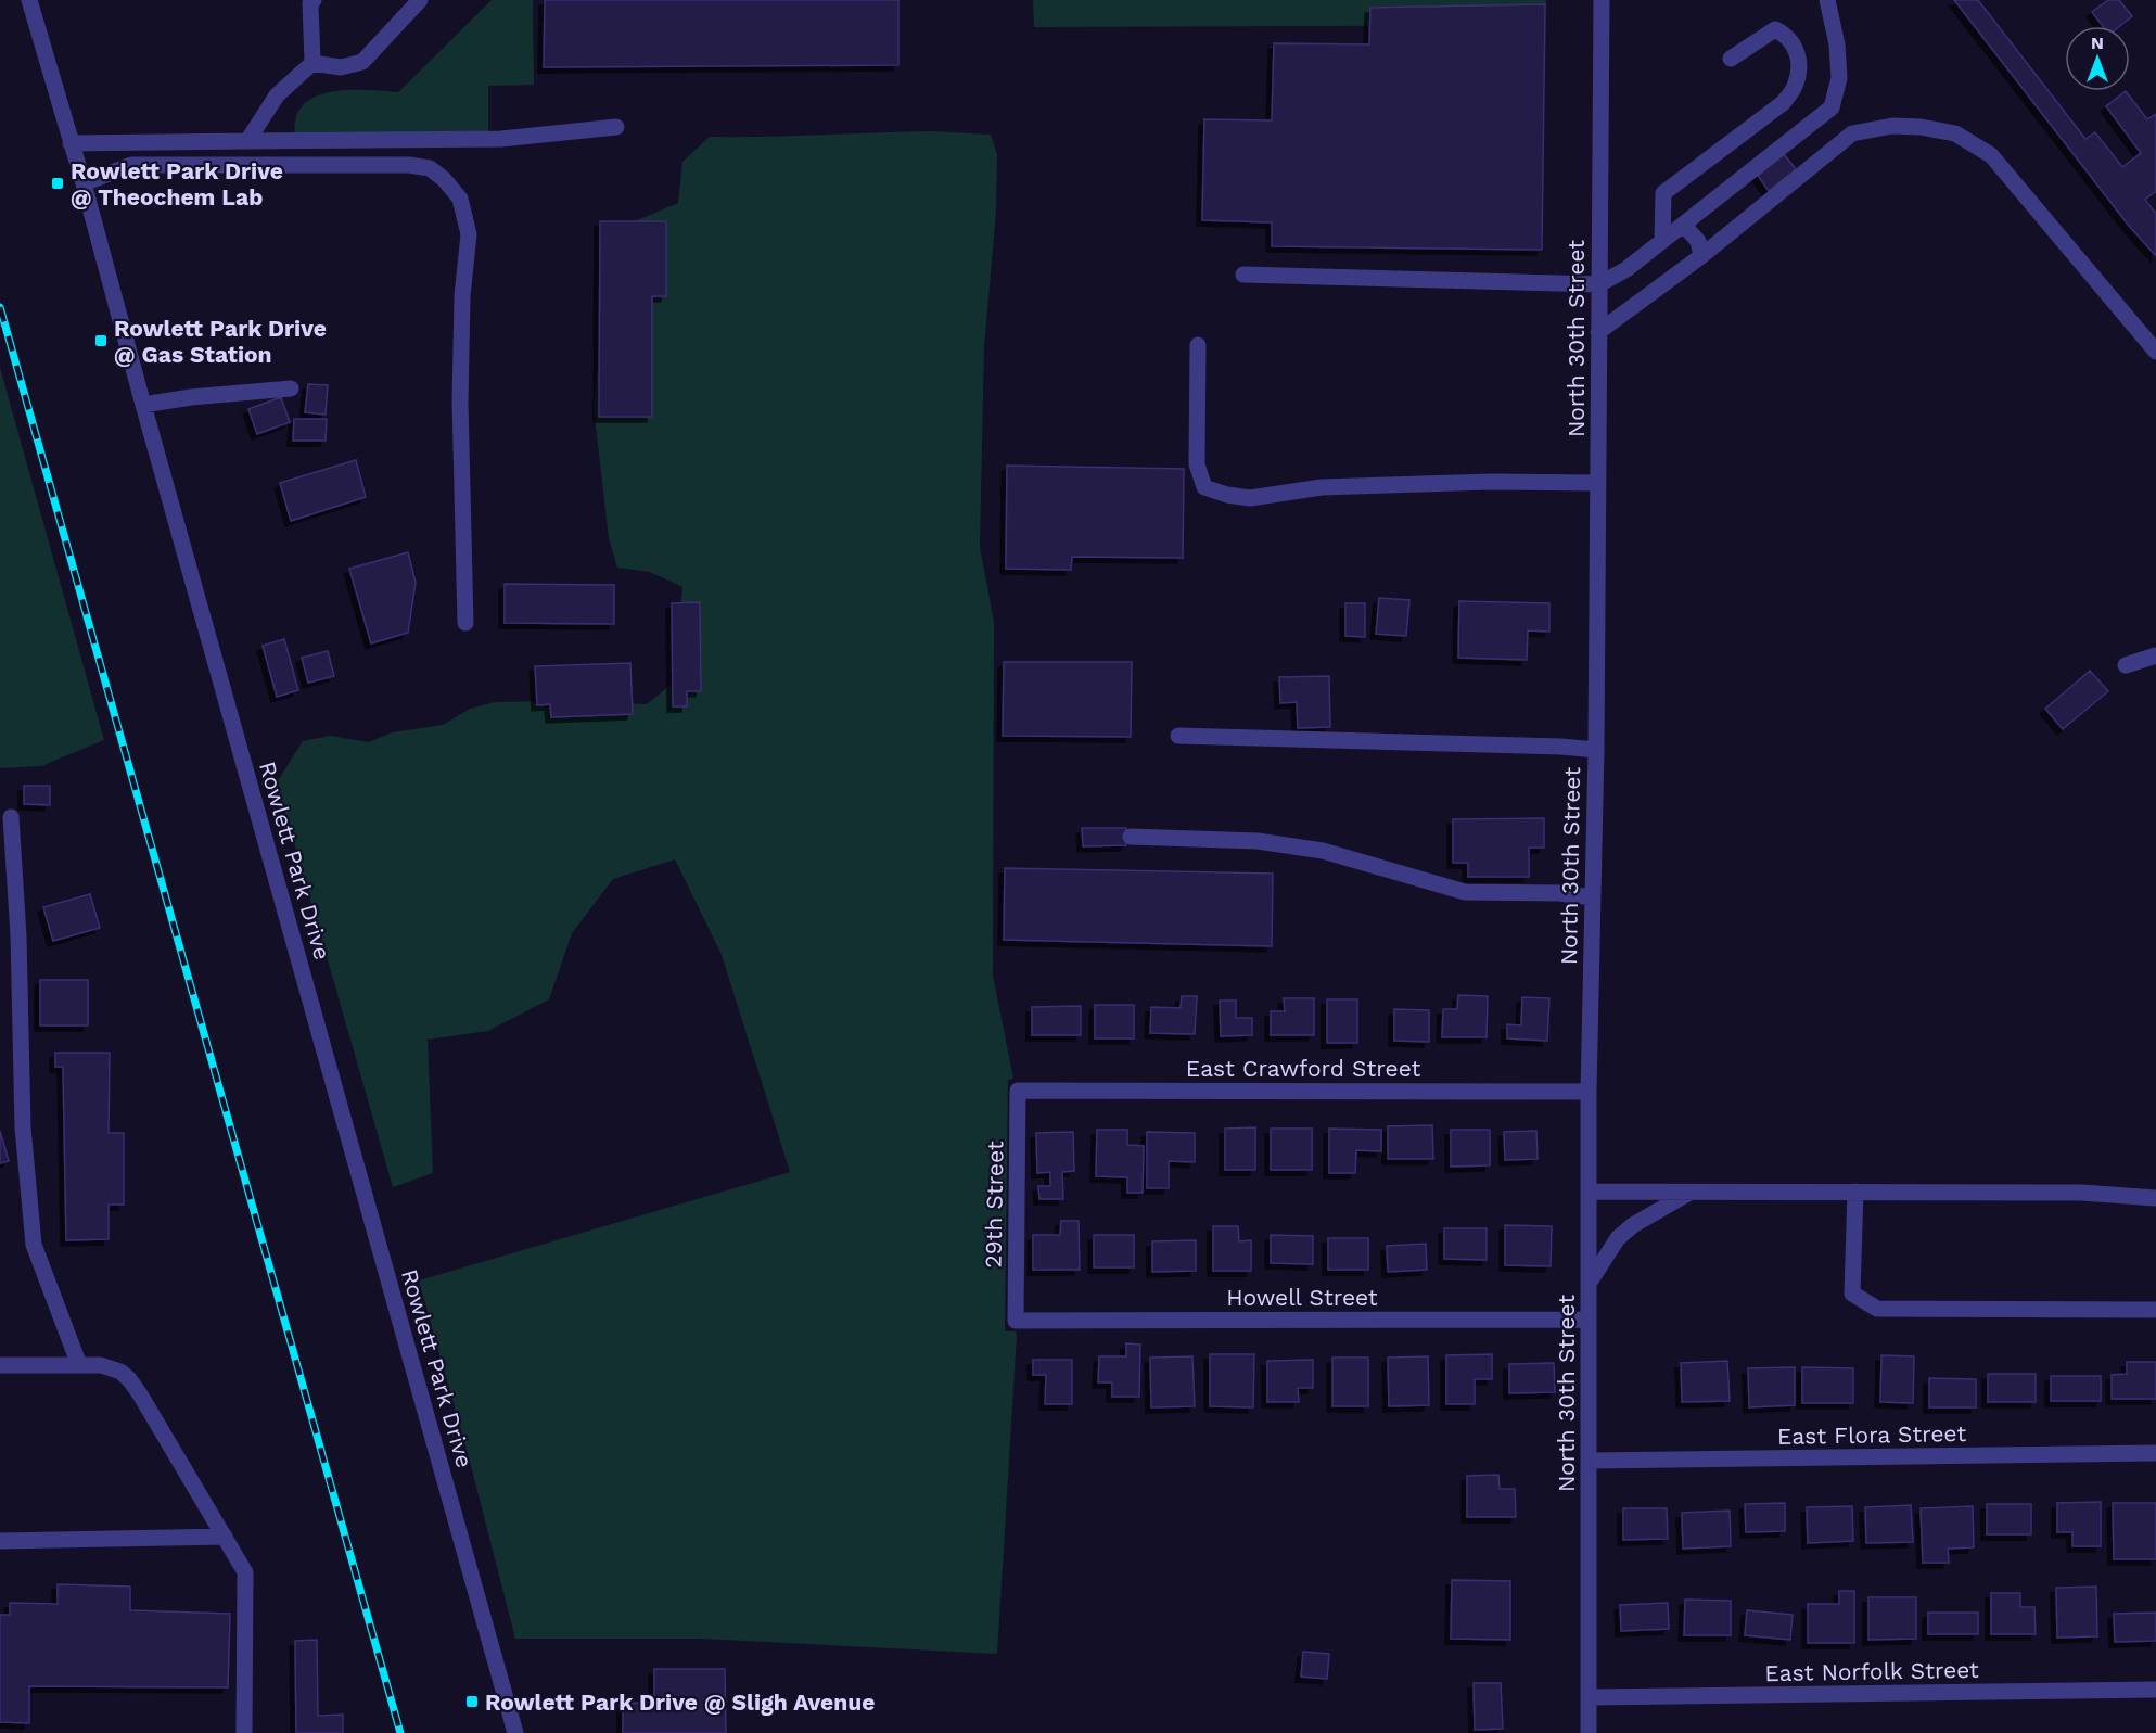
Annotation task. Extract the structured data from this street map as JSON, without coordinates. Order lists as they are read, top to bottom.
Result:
{
  "streets": {
    "street": [
      "North 30th Street",
      "Rowlett Park Drive",
      "East Crawford Street",
      "29th Street",
      "Howell Street",
      "East Flora Street",
      "East Norfolk Street"
    ]
  },
  "crossings": [
    ["North 30th Street", "East Crawford Street"],
    ["North 30th Street", "Howell Street"],
    ["North 30th Street", "East Flora Street"],
    ["North 30th Street", "East Norfolk Street"],
    ["East Crawford Street", "29th Street"],
    ["29th Street", "Howell Street"]
  ],
  "places": {
    "transit": ["Rowlett Park Drive @ Theochem Lab", "Rowlett Park Drive @ Gas Station", "Rowlett Park Drive @ Sligh Avenue"]
  },
  "north": "top"
}
